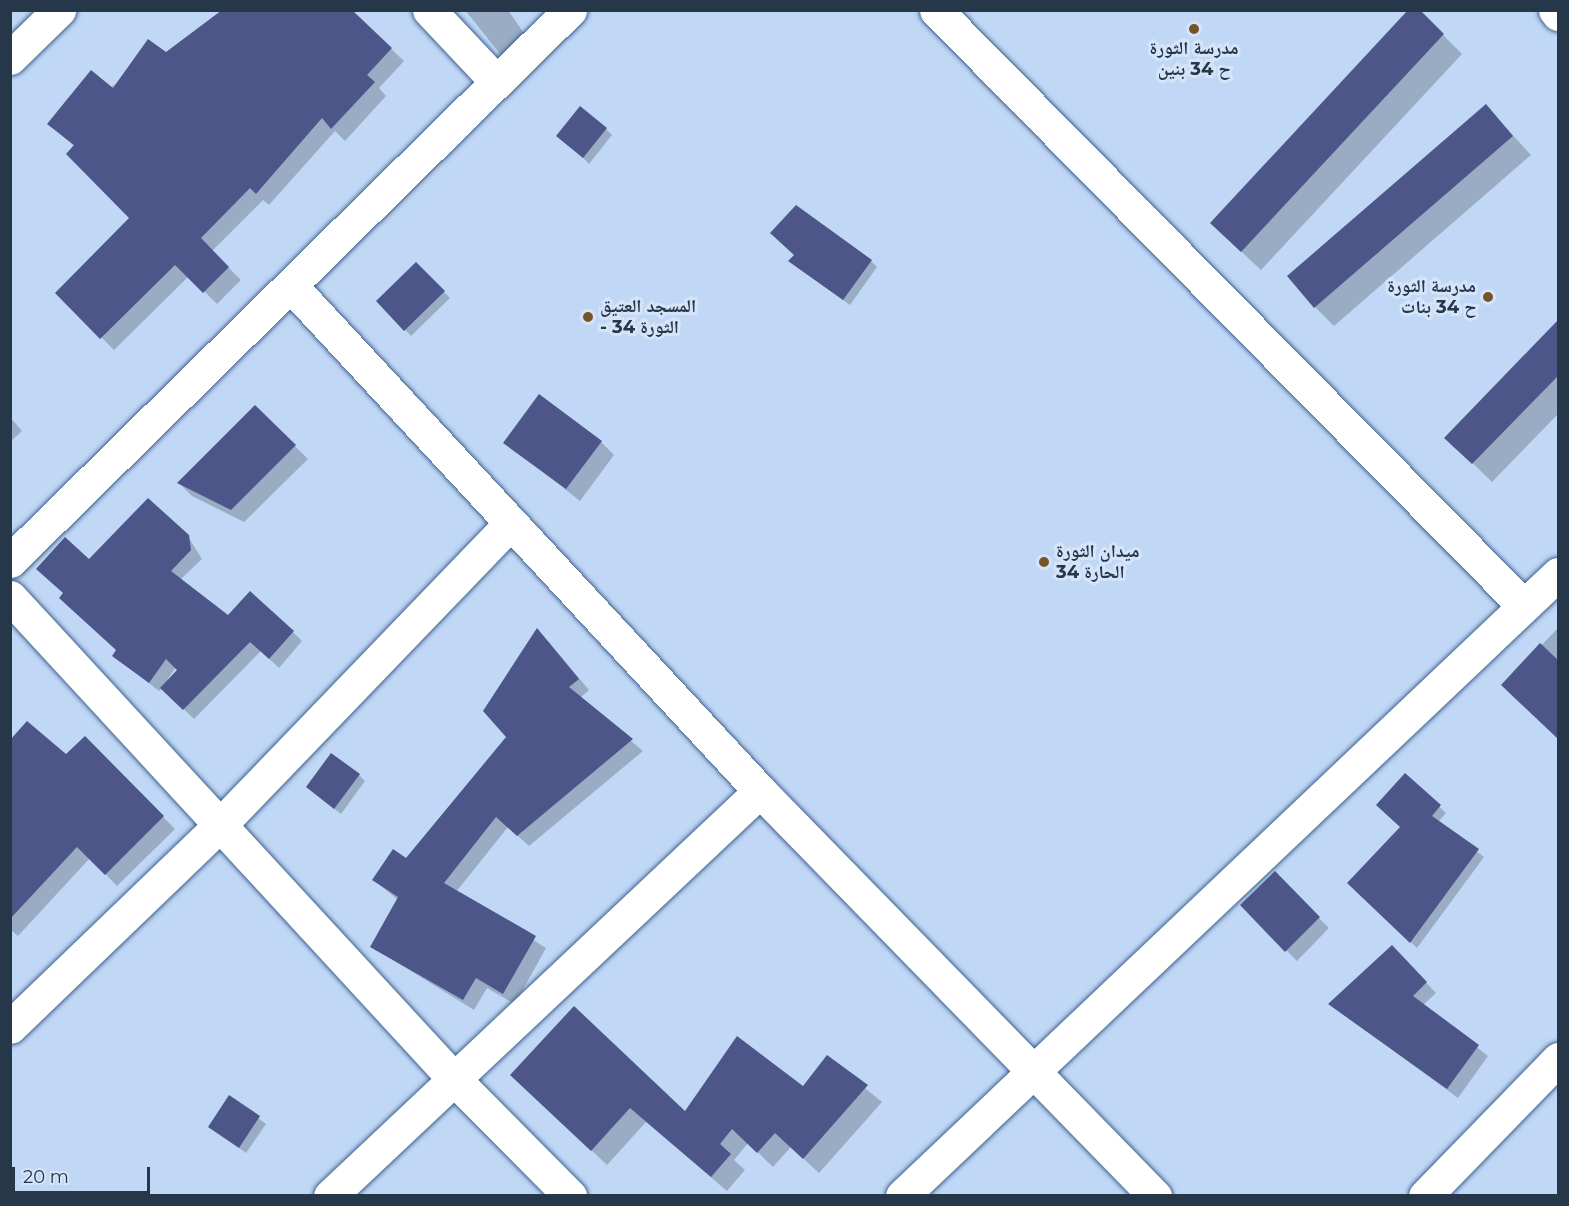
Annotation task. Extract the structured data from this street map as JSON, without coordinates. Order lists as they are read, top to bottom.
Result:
{
  "places": [
    "مدرسة الثورة ح 34 بنين",
    "مدرسة الثورة ح 34 بنات",
    "المسجد العتيق - الثورة 34",
    "ميدان الثورة الحارة 34"
  ],
  "scale_bar": "20 m"
}
